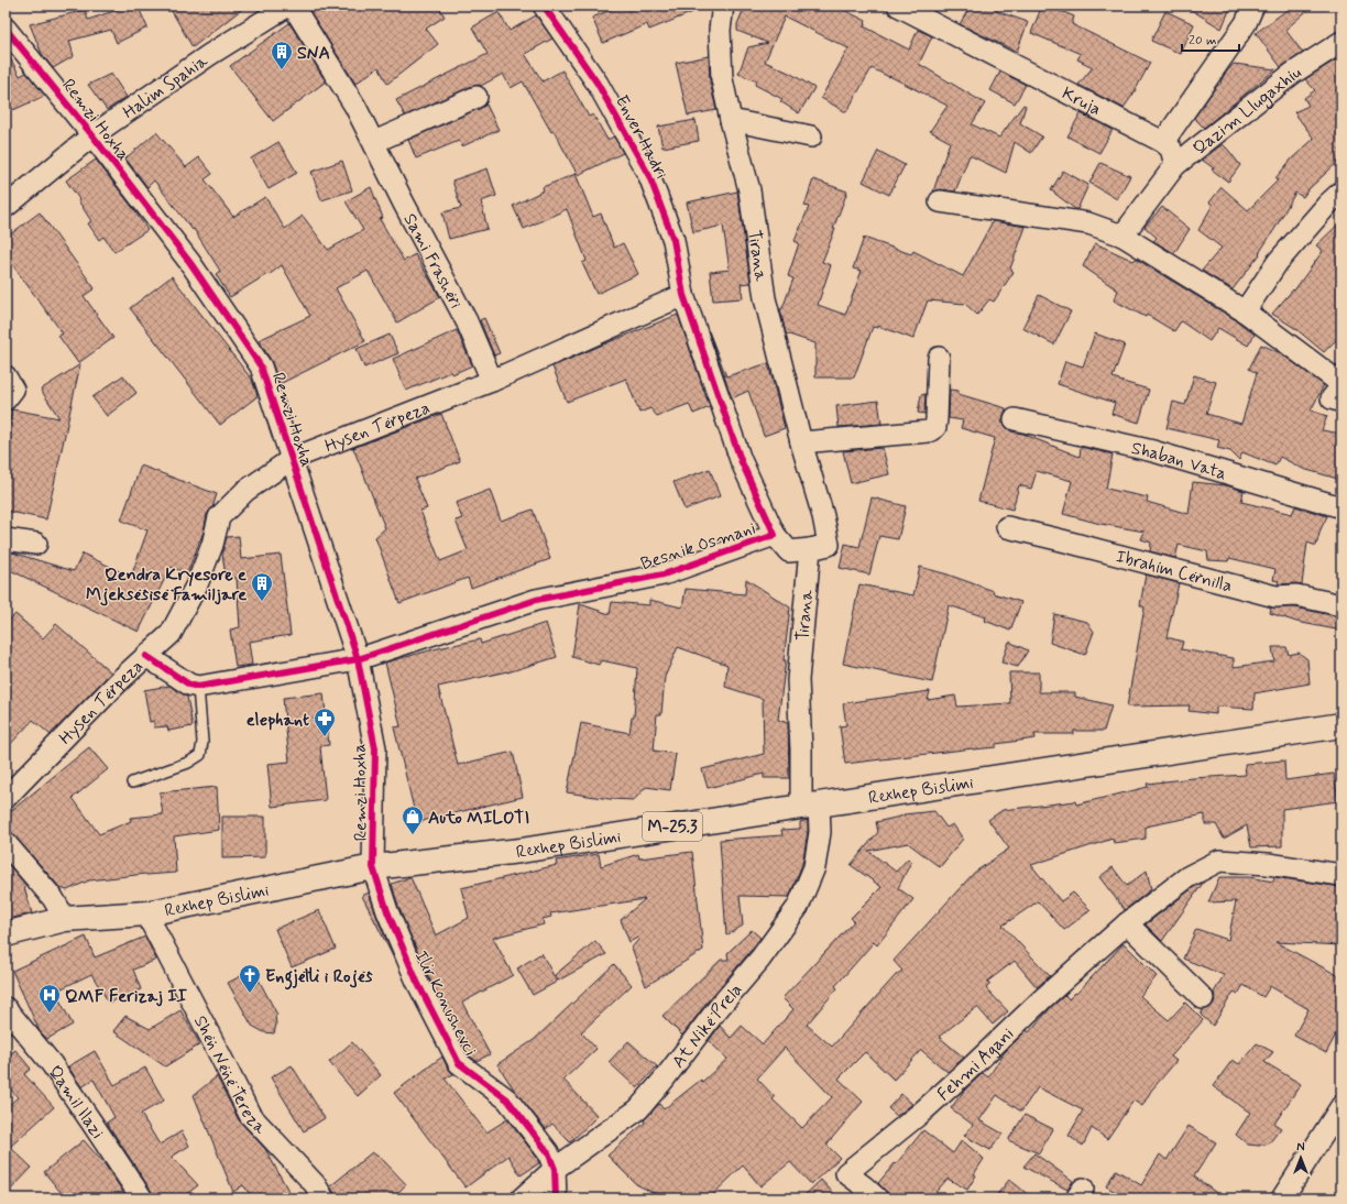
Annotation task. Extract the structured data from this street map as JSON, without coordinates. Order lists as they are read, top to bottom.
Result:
{
  "streets": {
    "main road": ["Rexhep Bislimi", "M-25.3"],
    "street": [
      "Halim Spahia",
      "Kruja",
      "Qazim Llugaxhiu",
      "Remzi Hoxha",
      "Enver Hadri",
      "Tirana",
      "Sami Frashëri",
      "Hysen Tërpeza",
      "Shaban Vata",
      "Besnik Osmani",
      "Ibrahim Cërnilla",
      "Ilir Konushevci",
      "At Nikë Prela",
      "Fehmi Agani",
      "Shën Nënë Tereza",
      "Qamil Ilazi"
    ]
  },
  "crossings": [
    ["Halim Spahia", "Remzi Hoxha"],
    ["Remzi Hoxha", "Hysen Tërpeza"],
    ["Remzi Hoxha", "Besnik Osmani"],
    ["Remzi Hoxha", "Rexhep Bislimi"],
    ["Remzi Hoxha", "Ilir Konushevci"],
    ["Enver Hadri", "Hysen Tërpeza"],
    ["Enver Hadri", "Besnik Osmani"],
    ["Tirana", "Rexhep Bislimi"],
    ["Tirana", "At Nikë Prela"],
    ["Sami Frashëri", "Hysen Tërpeza"],
    ["Hysen Tërpeza", "Besnik Osmani"],
    ["Rexhep Bislimi", "Ilir Konushevci"],
    ["Rexhep Bislimi", "At Nikë Prela"],
    ["Rexhep Bislimi", "Shën Nënë Tereza"],
    ["Ilir Konushevci", "At Nikë Prela"]
  ],
  "places": {
    "building": ["SNA", "Qendra Kryesore e Mjeksësisë Familjare"],
    "pharmacy": ["elephant"],
    "shop": ["Auto MILOTI"],
    "church": ["Engjëlli i Rojës"],
    "hospital": ["QMF Ferizaj II"]
  },
  "scale_bar": "20 m",
  "north": "top"
}
